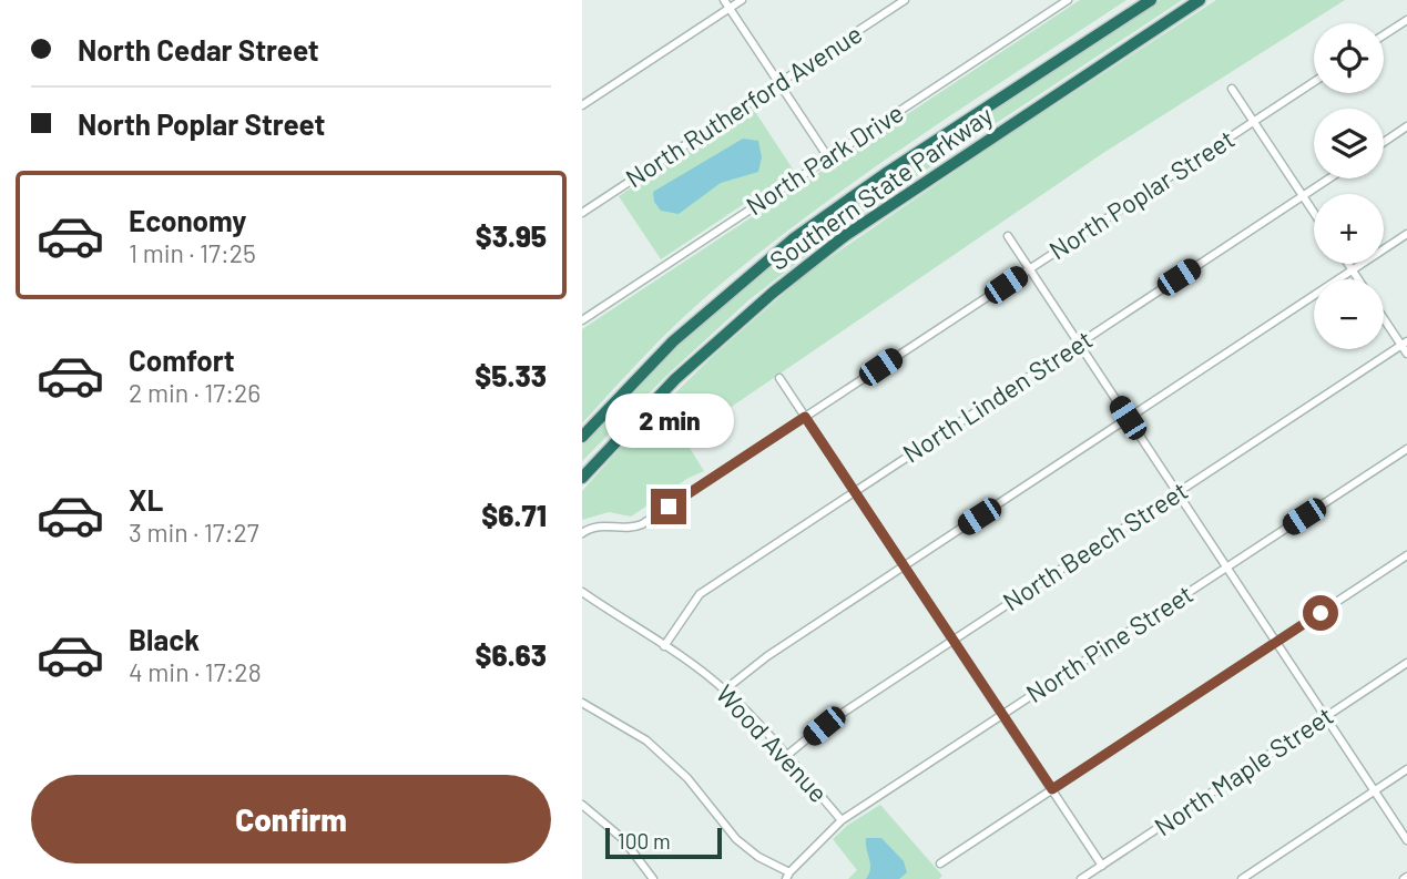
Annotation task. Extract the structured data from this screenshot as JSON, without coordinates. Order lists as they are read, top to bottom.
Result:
{
  "streets": {
    "highway": ["Southern State Parkway"],
    "street": [
      "North Rutherford Avenue",
      "North Park Drive",
      "North Poplar Street",
      "North Linden Street",
      "North Beech Street",
      "North Pine Street",
      "Wood Avenue",
      "North Maple Street"
    ]
  },
  "crossings": [
    ["North Linden Street", "Wood Avenue"],
    ["North Beech Street", "Wood Avenue"],
    ["North Pine Street", "Wood Avenue"]
  ],
  "scale_bar": "100 m",
  "page": {
    "banner": ["North Cedar Street", "North Poplar Street"],
    "map_buttons": ["+", "−"],
    "list": [
      {
        "name": "Economy",
        "note": "1 min · 17:25",
        "value": "$3.95"
      },
      {
        "name": "Comfort",
        "note": "2 min · 17:26",
        "value": "$5.33"
      },
      {
        "name": "XL",
        "note": "3 min · 17:27",
        "value": "$6.71"
      },
      {
        "name": "Black",
        "note": "4 min · 17:28",
        "value": "$6.63"
      }
    ],
    "bubble": "2 min",
    "buttons": "Confirm",
    "scale": "100 m"
  }
}
